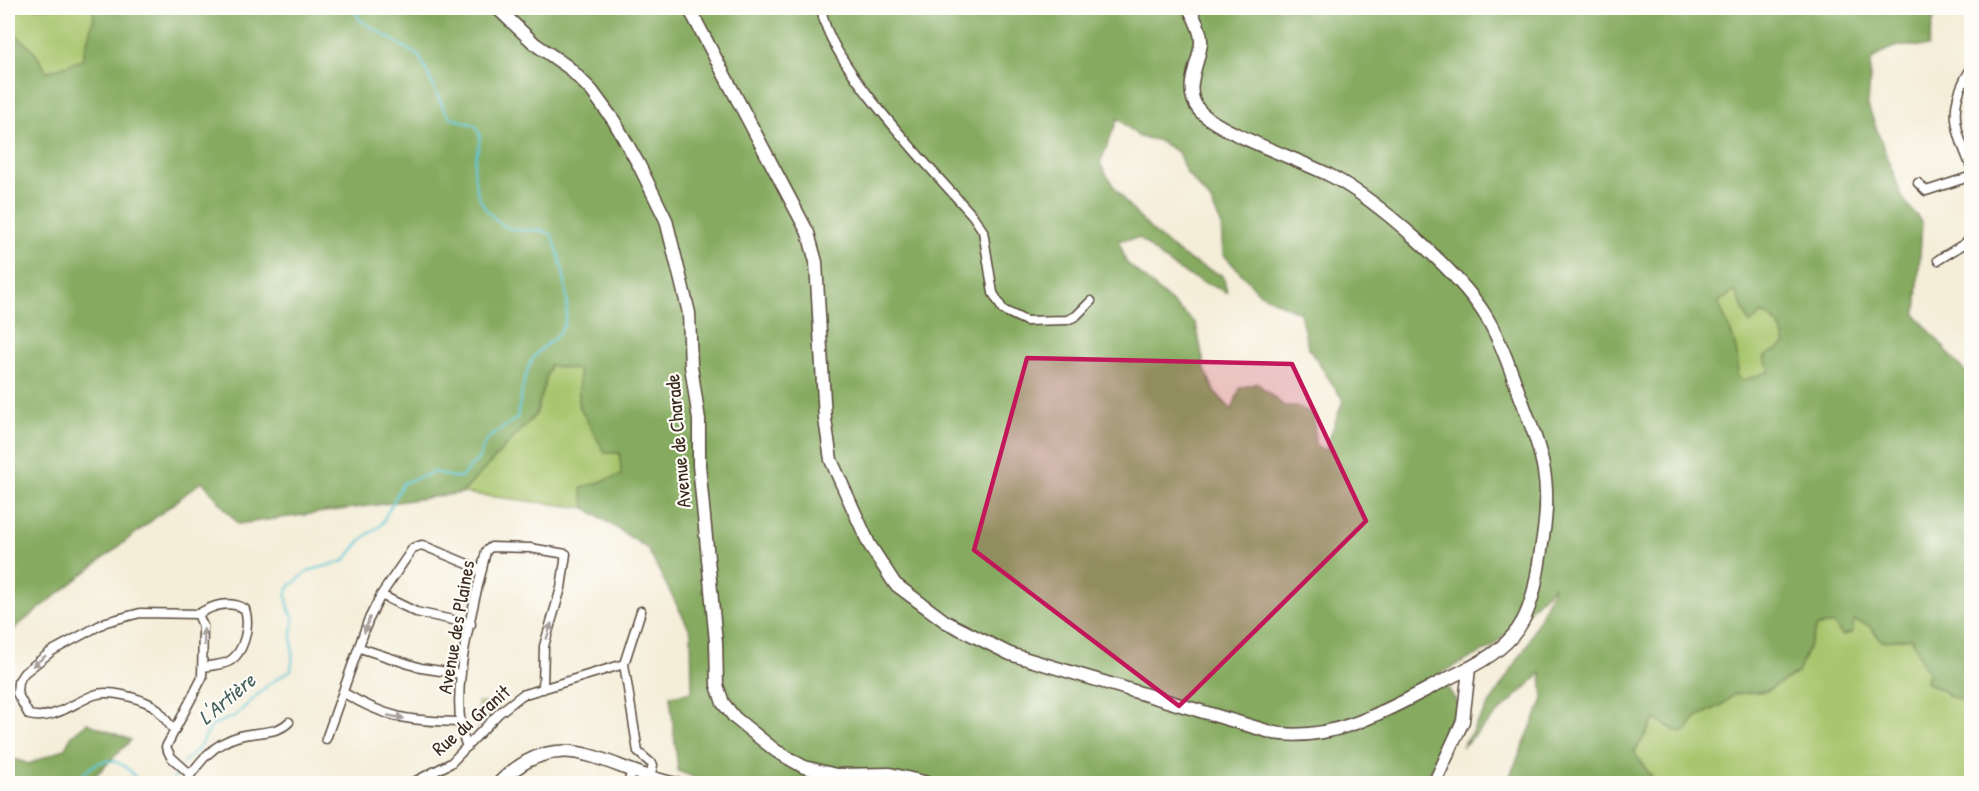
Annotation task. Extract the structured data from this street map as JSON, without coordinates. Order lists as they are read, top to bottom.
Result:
{
  "streets": {
    "street": ["Avenue de Charade", "Avenue des Plaines", "Rue du Granit"]
  },
  "crossings": [
    ["Avenue des Plaines", "Rue du Granit"]
  ],
  "water": ["L'Artière"]
}
